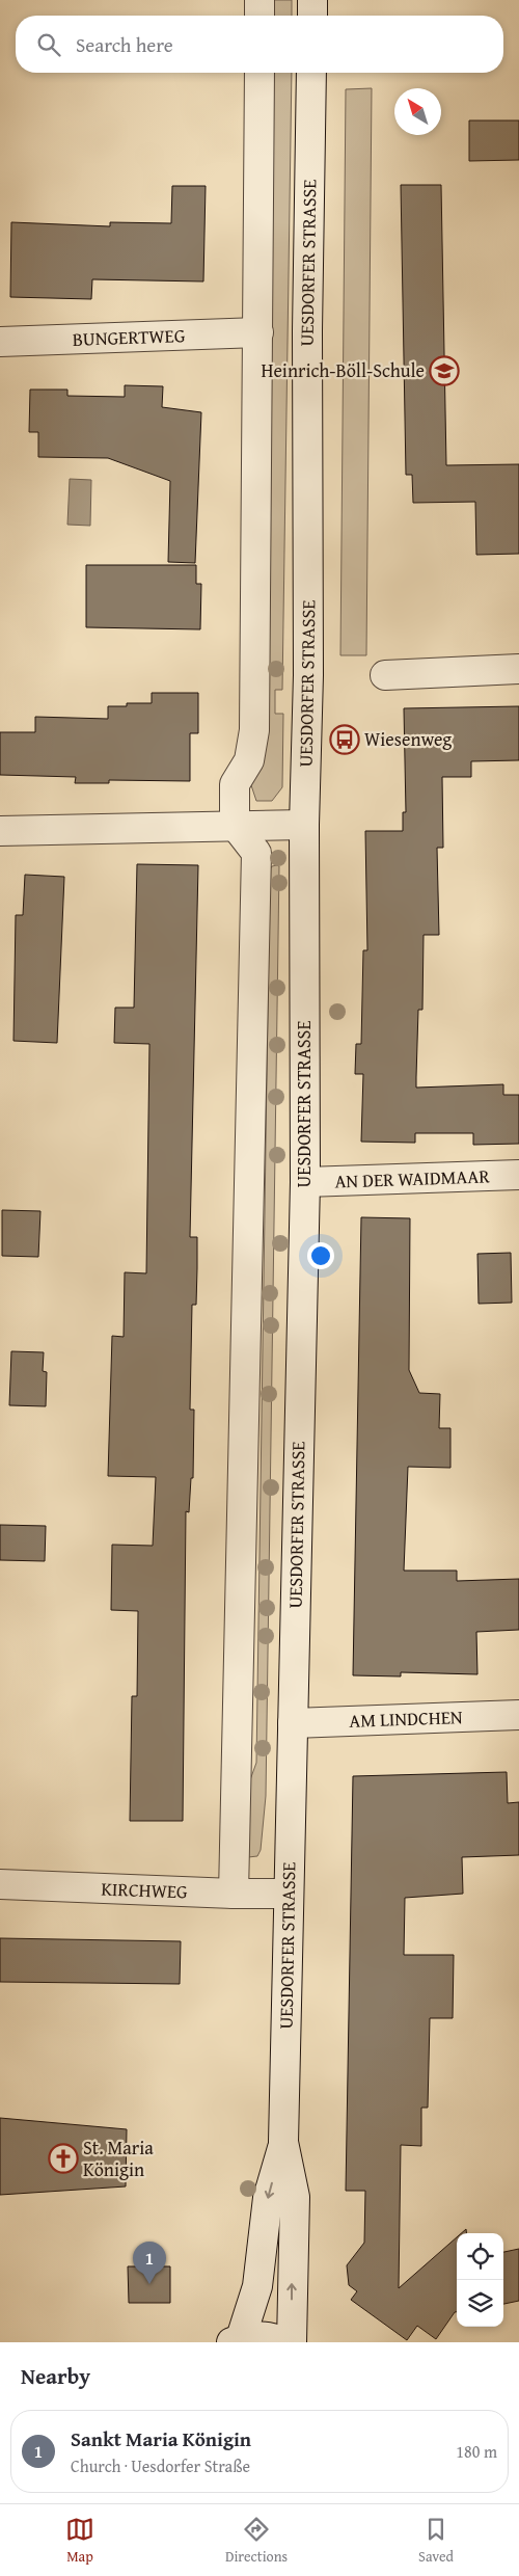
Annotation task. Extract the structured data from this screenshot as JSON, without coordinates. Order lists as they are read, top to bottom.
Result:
{
  "streets": {
    "street": [
      "UESDORFER STRASSE",
      "BUNGERTWEG",
      "AN DER WAIDMAAR",
      "AM LINDCHEN",
      "KIRCHWEG"
    ]
  },
  "crossings": [
    ["UESDORFER STRASSE", "AN DER WAIDMAAR"],
    ["UESDORFER STRASSE", "AM LINDCHEN"],
    ["UESDORFER STRASSE", "KIRCHWEG"]
  ],
  "places": {
    "school or university": ["Heinrich-Böll-Schule"],
    "bus stop": ["Wiesenweg"],
    "church": ["St. Maria Königin"]
  },
  "north": "top left",
  "page": {
    "search": "Search here",
    "pins": "1",
    "heading": "Nearby",
    "list": [
      {
        "mark": "1",
        "name": "Sankt Maria Königin",
        "note": "Church · Uesdorfer Straße",
        "value": "180 m"
      }
    ],
    "nav": ["Map", "Directions", "Saved"]
  }
}
